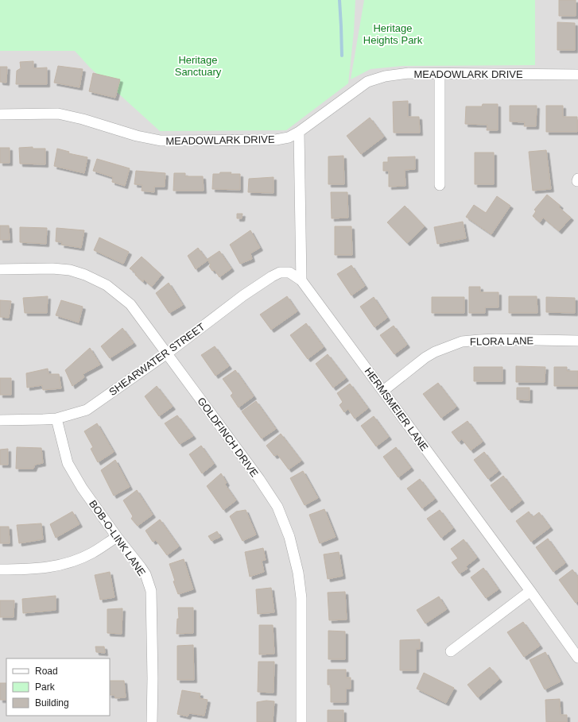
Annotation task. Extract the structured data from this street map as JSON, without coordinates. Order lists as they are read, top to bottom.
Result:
{
  "streets": {
    "street": [
      "MEADOWLARK DRIVE",
      "FLORA LANE",
      "SHEARWATER STREET",
      "HERMSMEIER LANE",
      "GOLDFINCH DRIVE",
      "BOB-O-LINK LANE"
    ]
  },
  "crossings": [
    ["FLORA LANE", "HERMSMEIER LANE"],
    ["SHEARWATER STREET", "HERMSMEIER LANE"],
    ["SHEARWATER STREET", "GOLDFINCH DRIVE"],
    ["SHEARWATER STREET", "BOB-O-LINK LANE"]
  ],
  "parks": ["Heritage Heights Park", "Heritage Sanctuary"],
  "legend": ["Road", "Park", "Building"]
}
